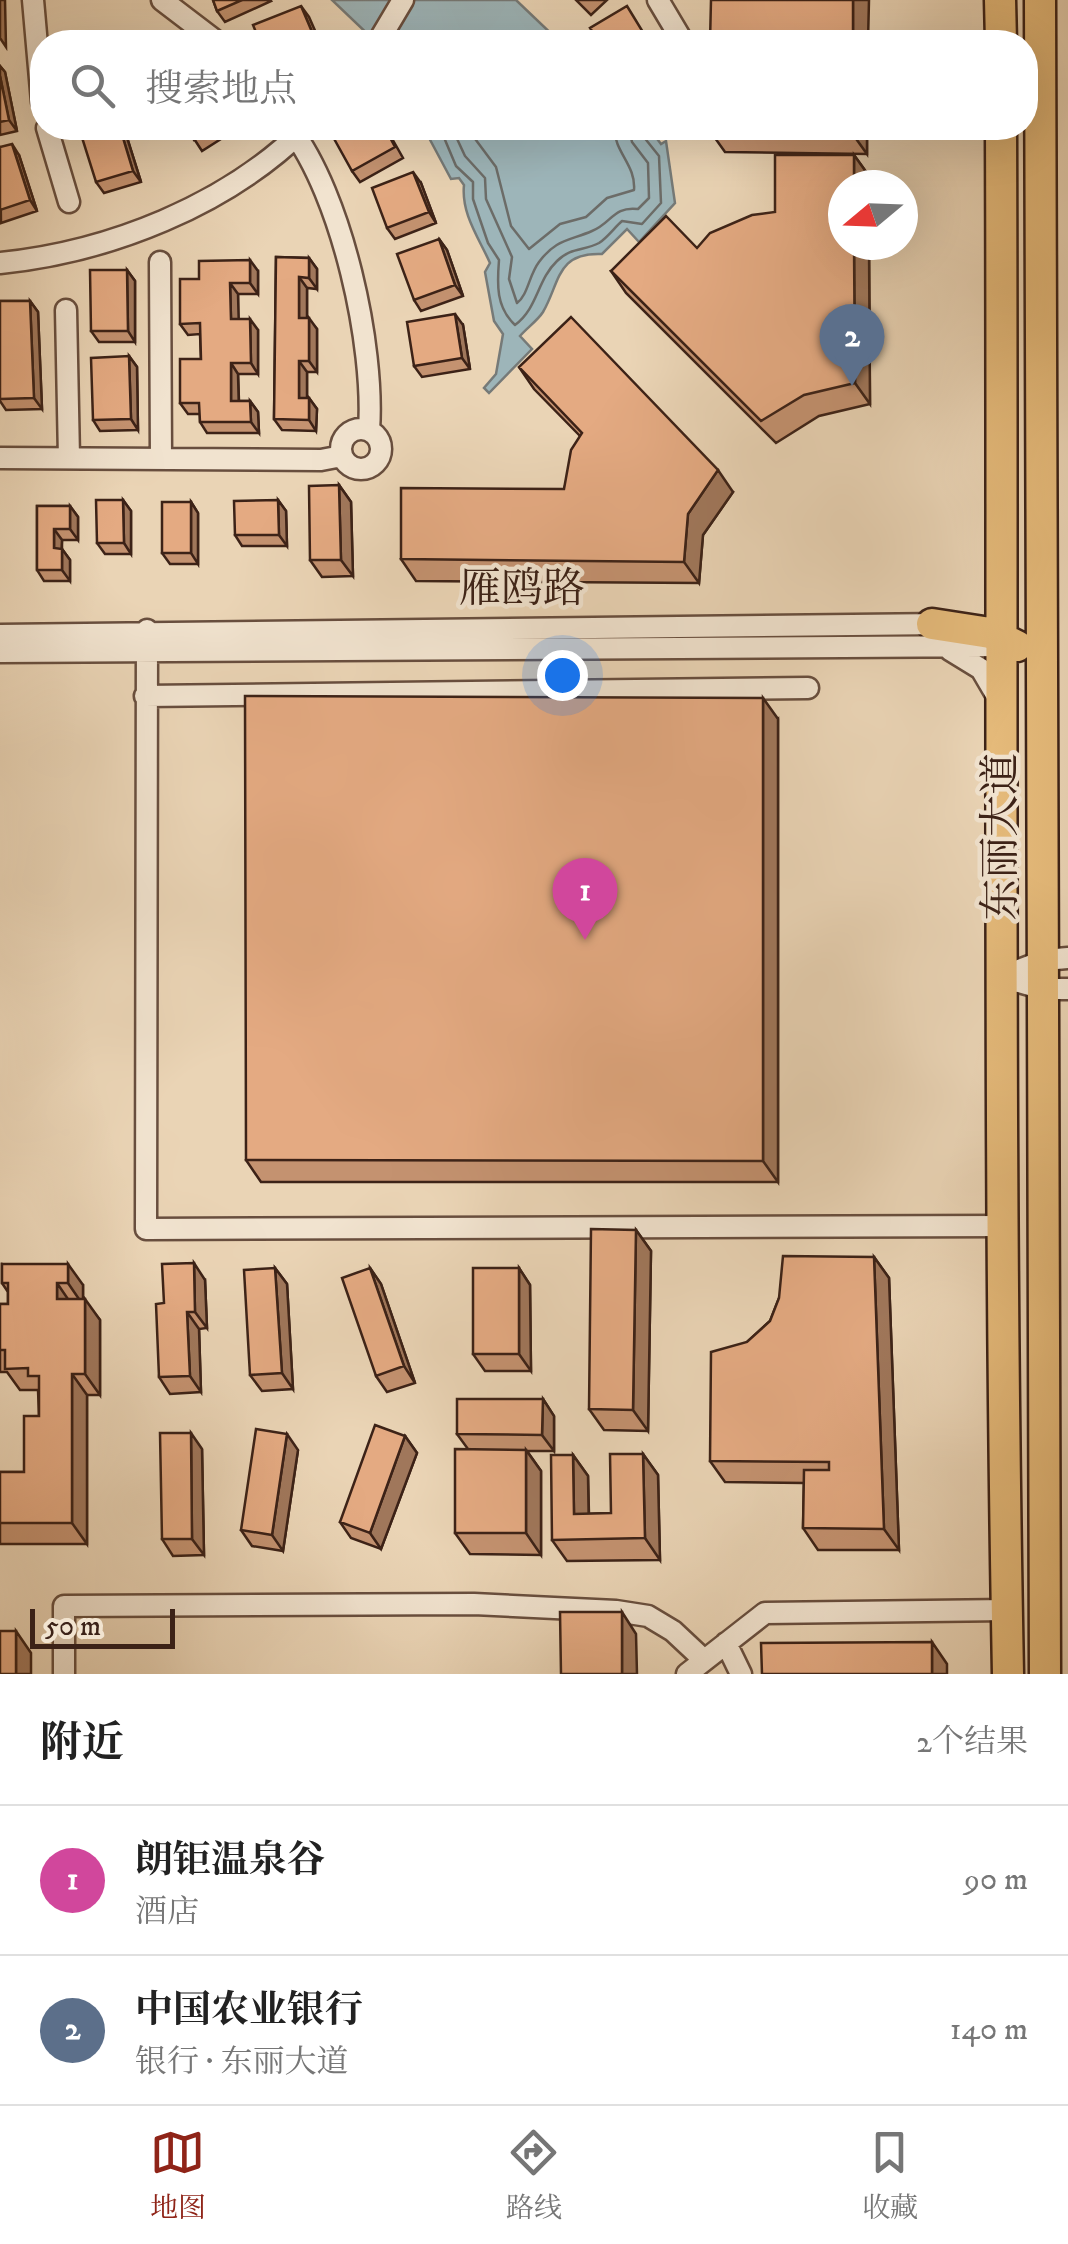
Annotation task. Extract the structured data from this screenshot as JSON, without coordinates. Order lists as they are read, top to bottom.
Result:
{
  "streets": {
    "highway": ["东丽大道"],
    "street": ["雁鸥路"]
  },
  "scale_bar": "50 m",
  "north": "left",
  "page": {
    "search": "搜索地点",
    "pins": ["2", "1"],
    "scale": "50 m",
    "heading": ["附近", "2个结果"],
    "list": [
      {
        "mark": "1",
        "name": "朗钜温泉谷",
        "note": "酒店",
        "value": "90 m"
      },
      {
        "mark": "2",
        "name": "中国农业银行",
        "note": "银行 · 东丽大道",
        "value": "140 m"
      }
    ],
    "nav": ["地图", "路线", "收藏"]
  }
}
